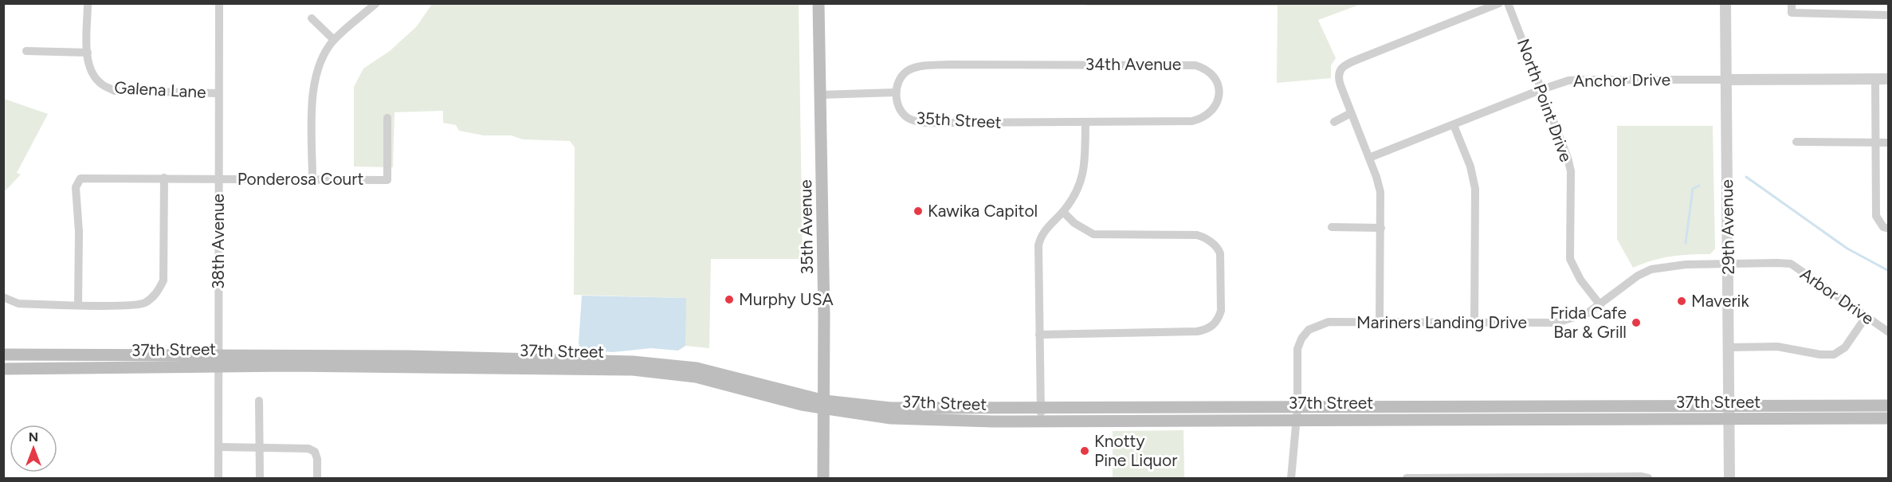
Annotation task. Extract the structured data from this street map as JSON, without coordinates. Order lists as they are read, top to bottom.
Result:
{
  "streets": {
    "main road": ["35th Avenue", "37th Street"],
    "street": [
      "34th Avenue",
      "Anchor Drive",
      "Galena Lane",
      "North Point Drive",
      "35th Street",
      "Ponderosa Court",
      "29th Avenue",
      "38th Avenue",
      "Arbor Drive",
      "Mariners Landing Drive"
    ]
  },
  "crossings": [
    ["34th Avenue", "35th Street"],
    ["Anchor Drive", "North Point Drive"],
    ["Anchor Drive", "29th Avenue"],
    ["Galena Lane", "38th Avenue"],
    ["North Point Drive", "Mariners Landing Drive"],
    ["Ponderosa Court", "38th Avenue"],
    ["35th Avenue", "37th Street"],
    ["29th Avenue", "Arbor Drive"],
    ["29th Avenue", "Mariners Landing Drive"],
    ["29th Avenue", "37th Street"],
    ["38th Avenue", "37th Street"],
    ["Arbor Drive", "Mariners Landing Drive"],
    ["Mariners Landing Drive", "37th Street"]
  ],
  "places": [
    "Kawika Capitol",
    "Murphy USA",
    "Maverik",
    "Frida Cafe Bar & Grill",
    "Knotty Pine Liquor"
  ],
  "north": "top"
}
